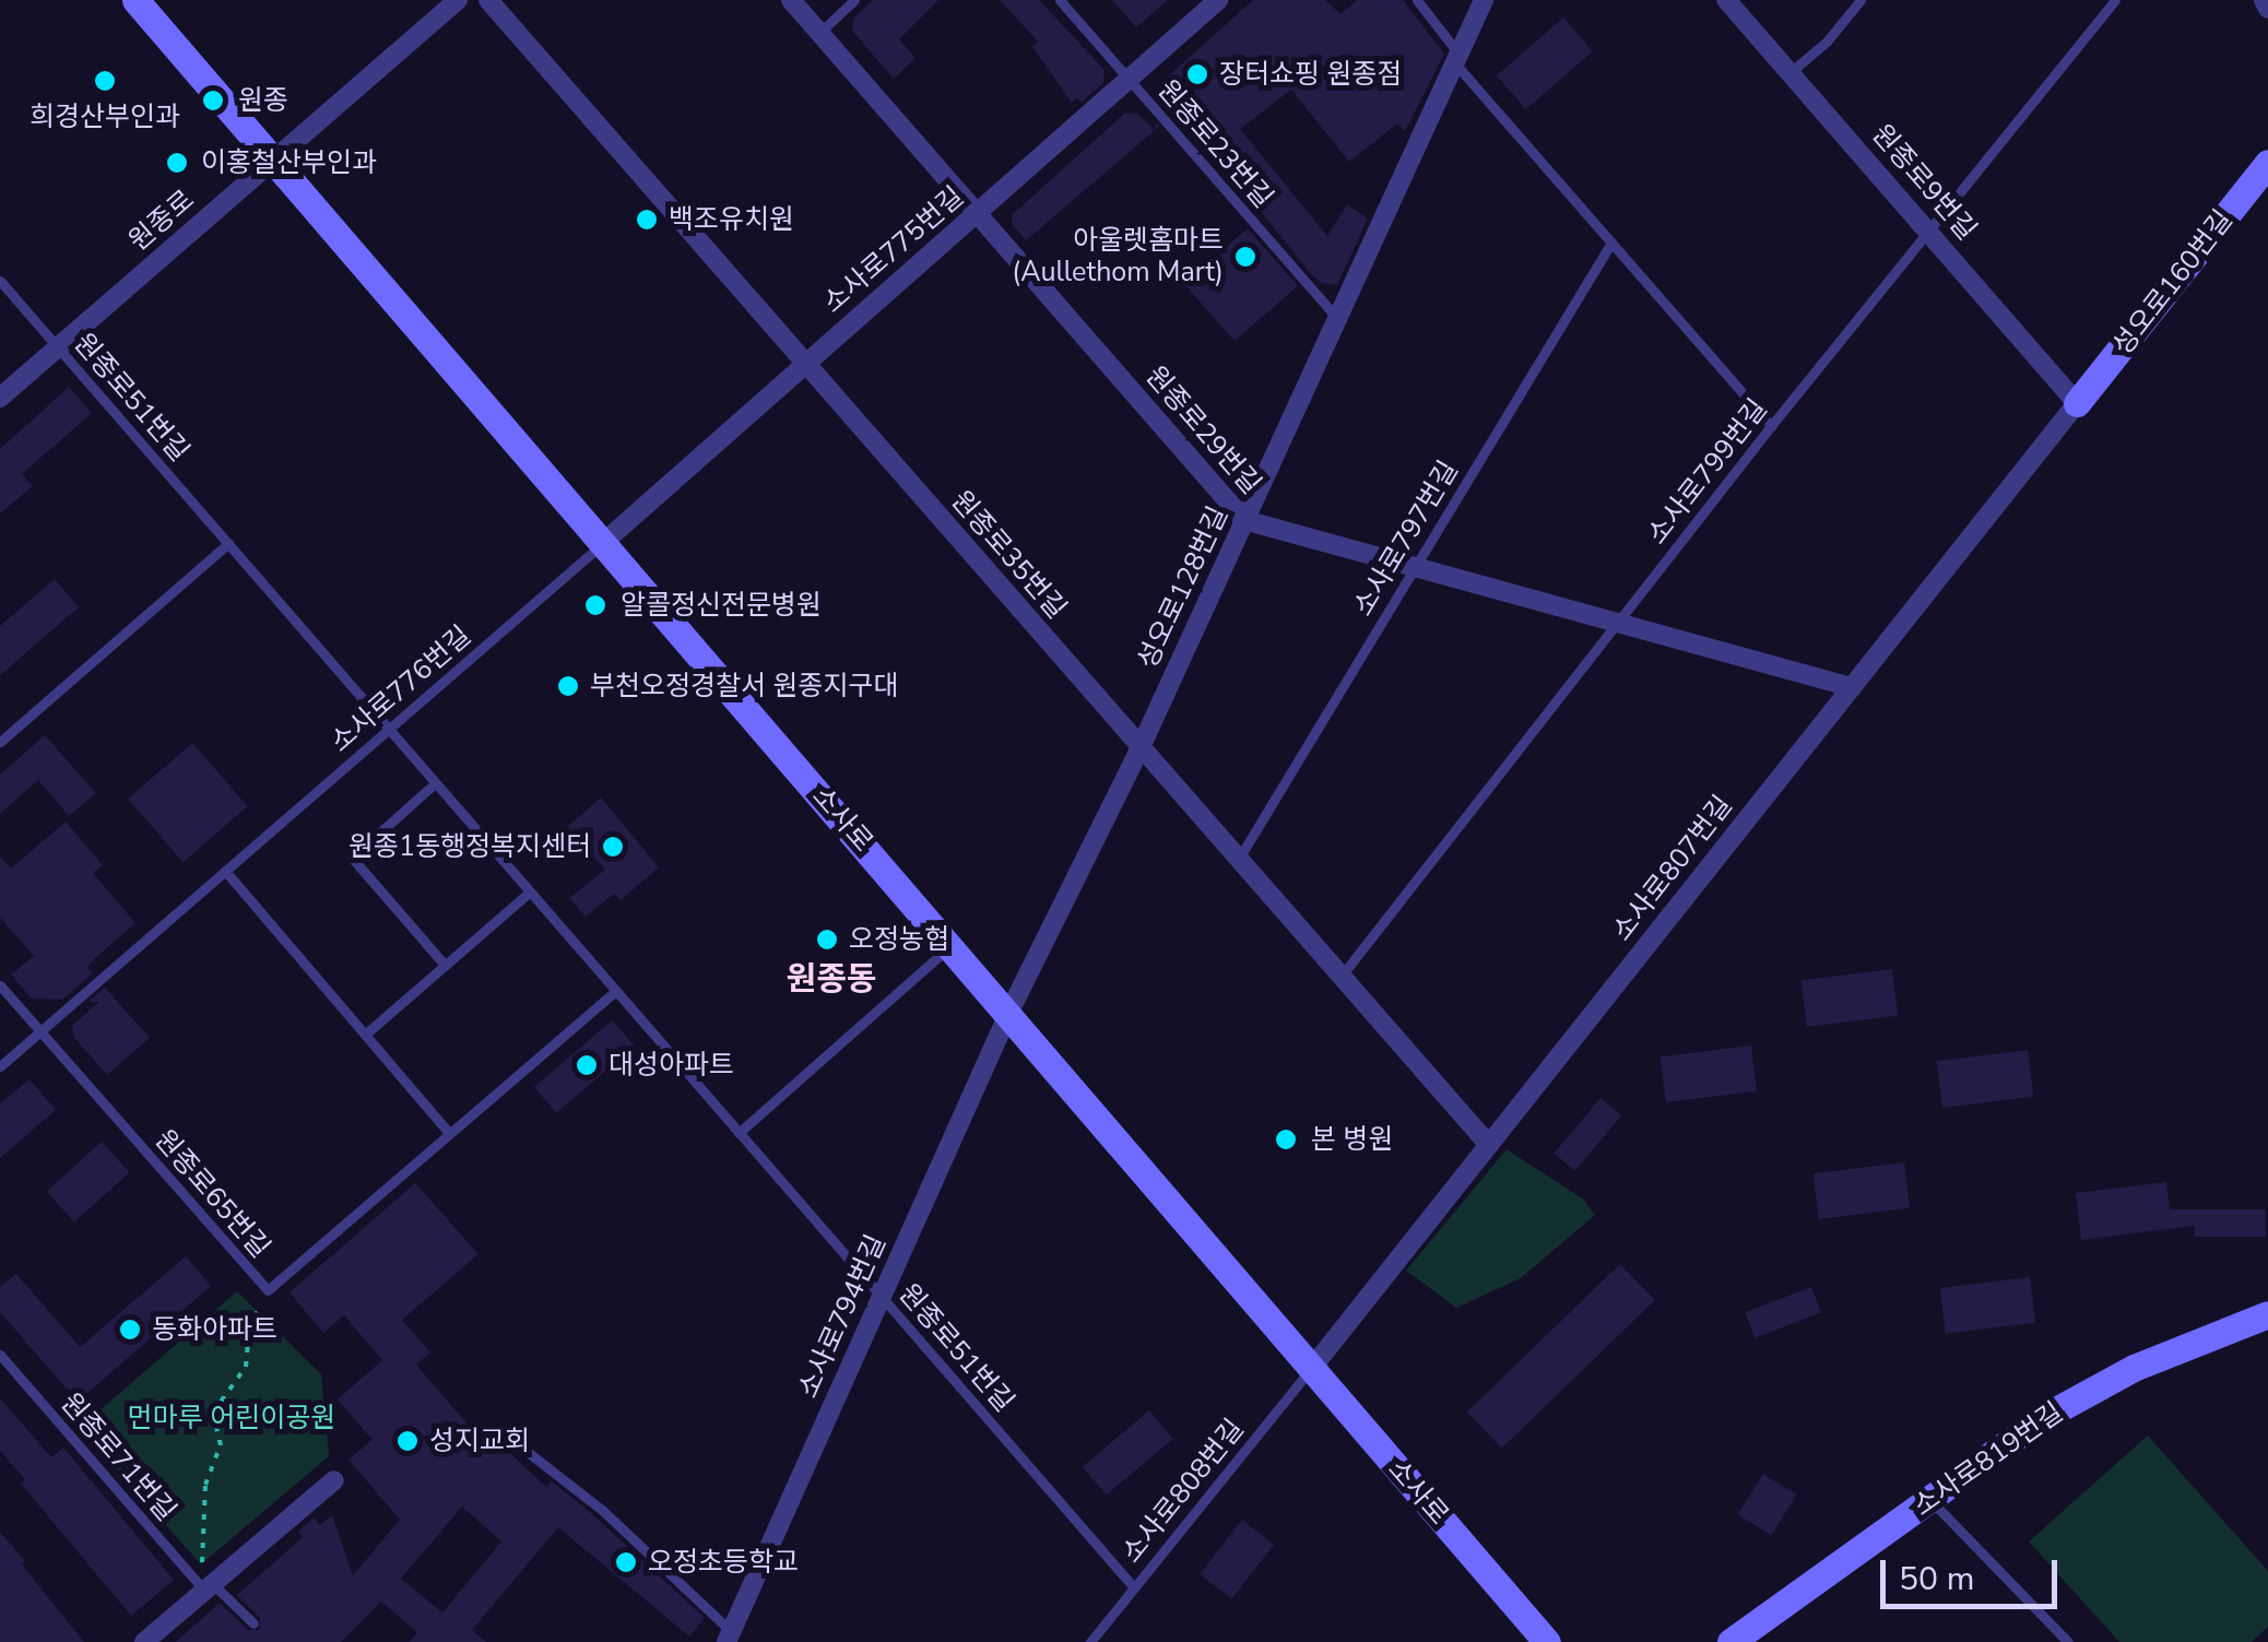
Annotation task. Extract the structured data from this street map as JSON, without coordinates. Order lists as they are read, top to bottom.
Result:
{
  "streets": {
    "street": [
      "원종로9번길",
      "원종로",
      "소사로775번길",
      "성오로160번길",
      "원종로29번길",
      "원종로35번길",
      "성오로128번길",
      "소사로",
      "소사로807번길",
      "소사로794번길",
      "소사로819번길"
    ],
    "lane": [
      "원종로23번길",
      "원종로51번길",
      "소사로799번길",
      "소사로797번길",
      "소사로776번길",
      "원종로65번길",
      "원종로71번길",
      "소사로808번길"
    ]
  },
  "crossings": [
    ["원종로23번길", "소사로775번길"],
    ["원종로23번길", "성오로128번길"],
    ["원종로9번길", "성오로160번길"],
    ["원종로9번길", "소사로799번길"],
    ["원종로9번길", "소사로807번길"],
    ["원종로", "원종로51번길"],
    ["원종로", "소사로"],
    ["소사로775번길", "원종로29번길"],
    ["소사로775번길", "원종로35번길"],
    ["소사로775번길", "소사로776번길"],
    ["소사로775번길", "소사로"],
    ["성오로160번길", "소사로807번길"],
    ["원종로51번길", "소사로776번길"],
    ["원종로51번길", "소사로794번길"],
    ["원종로51번길", "소사로808번길"],
    ["원종로29번길", "소사로799번길"],
    ["원종로29번길", "소사로797번길"],
    ["원종로29번길", "성오로128번길"],
    ["원종로29번길", "소사로807번길"],
    ["소사로799번길", "원종로35번길"],
    ["소사로797번길", "원종로35번길"],
    ["원종로35번길", "성오로128번길"],
    ["원종로35번길", "소사로807번길"],
    ["성오로128번길", "소사로"],
    ["성오로128번길", "소사로794번길"],
    ["소사로776번길", "소사로"],
    ["소사로776번길", "원종로65번길"],
    ["소사로", "소사로807번길"],
    ["소사로", "소사로794번길"],
    ["소사로", "소사로808번길"],
    ["소사로807번길", "소사로808번길"]
  ],
  "districts": ["원종동"],
  "parks": ["먼마루 어린이공원"],
  "places": [
    "장터쇼핑 원종점",
    "희경산부인과",
    "원종",
    "이홍철산부인과",
    "백조유치원",
    "아울렛홈마트 (Aullethom Mart)",
    "알콜정신전문병원",
    "부천오정경찰서 원종지구대",
    "원종1동행정복지센터",
    "오정농협",
    "대성아파트",
    "본 병원",
    "동화아파트",
    "성지교회",
    "오정초등학교"
  ],
  "scale_bar": "50 m"
}
